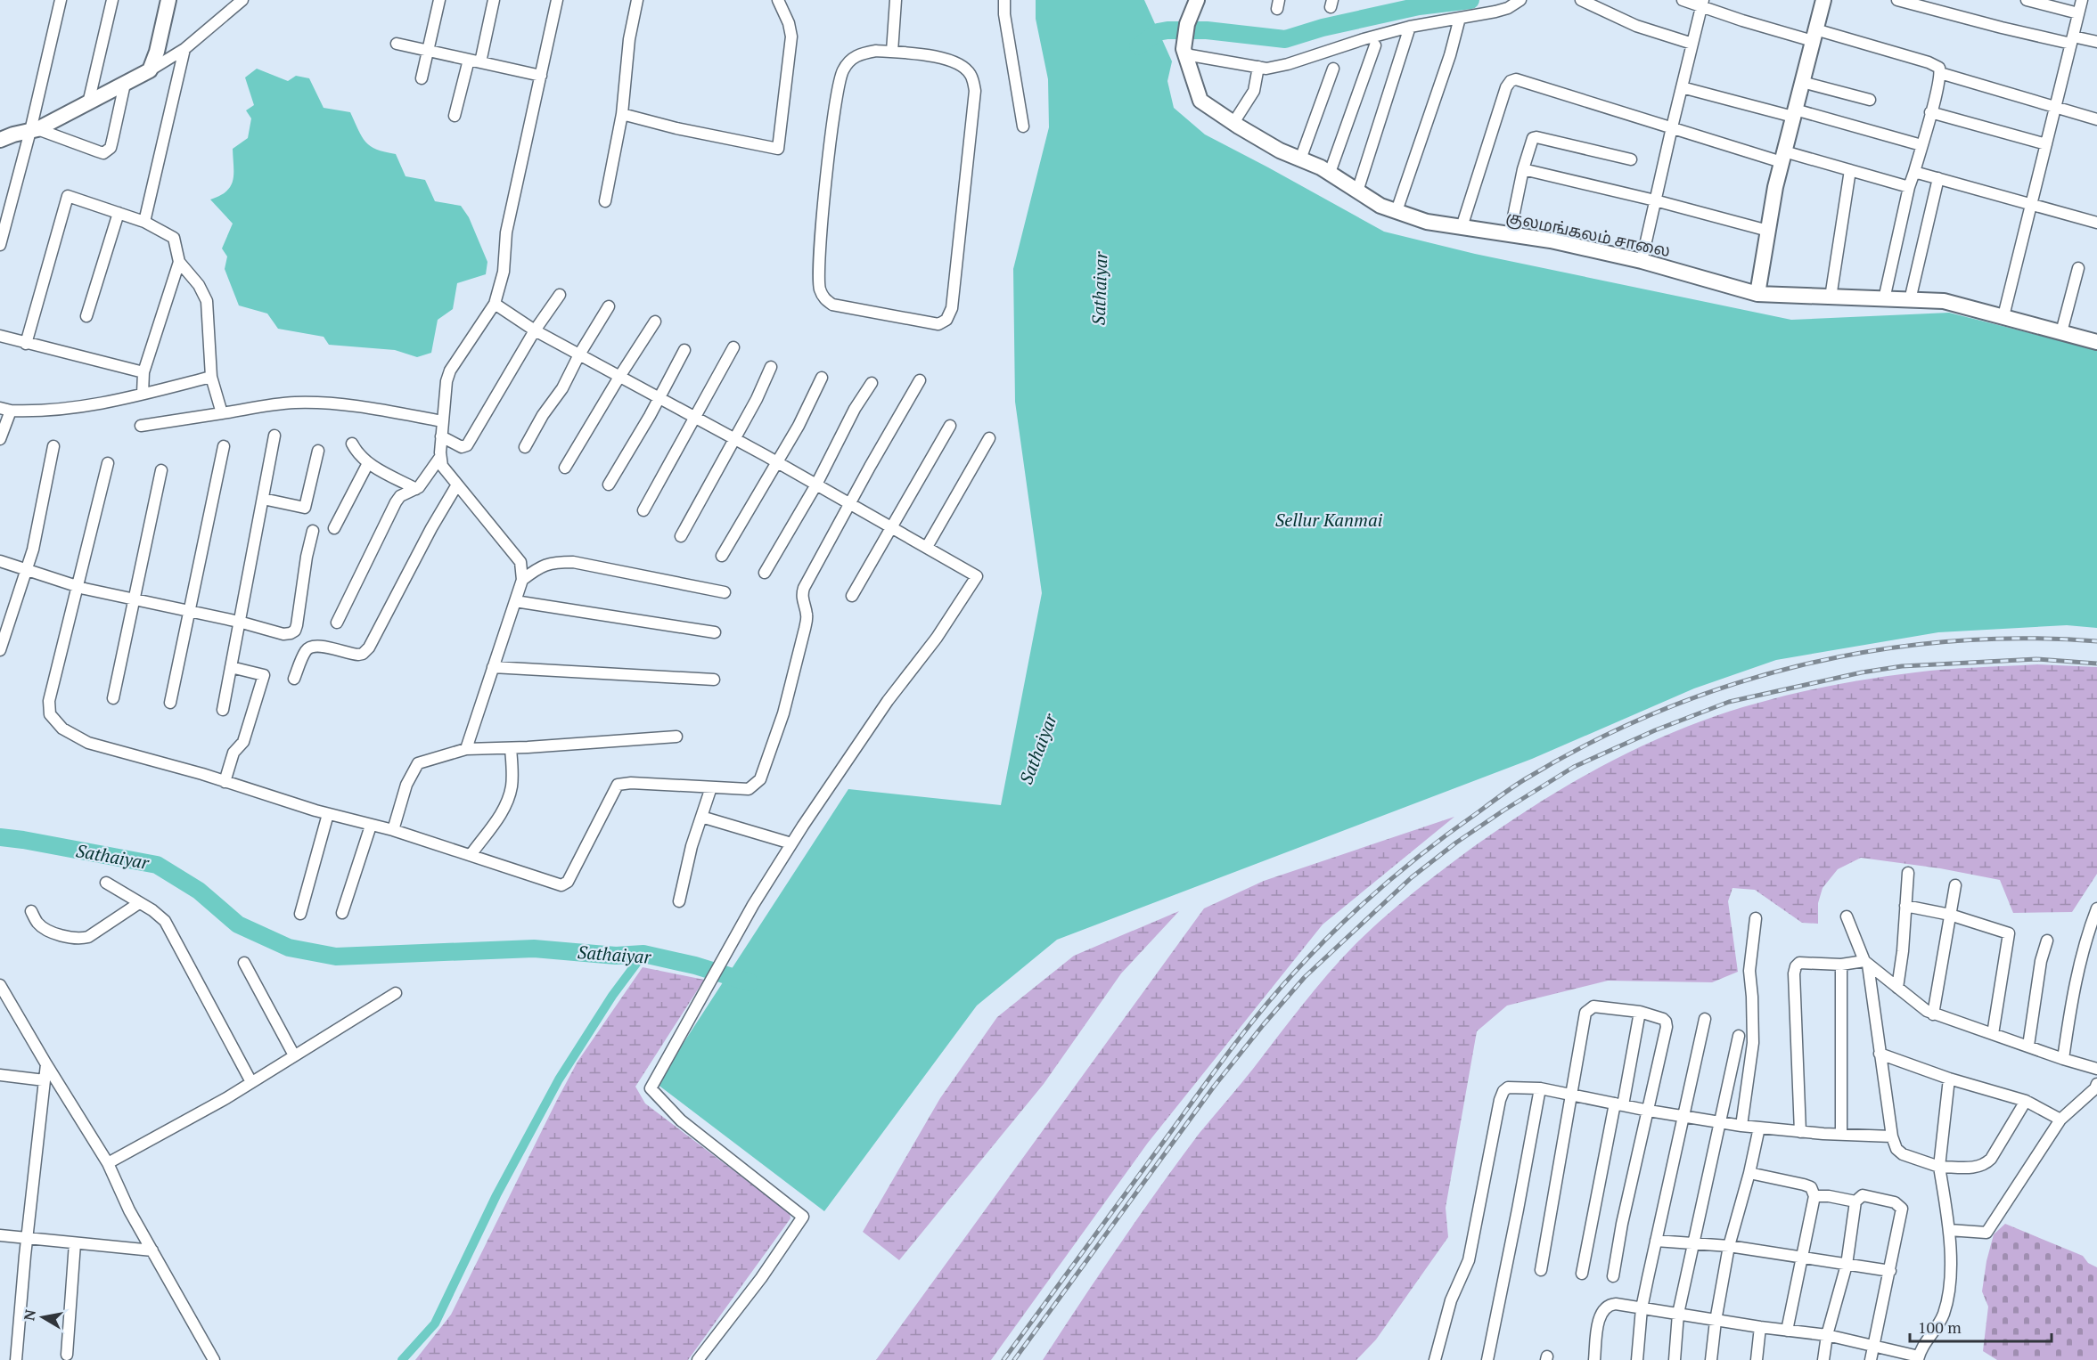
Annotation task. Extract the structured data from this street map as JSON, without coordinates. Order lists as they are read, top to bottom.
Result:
{
  "streets": {
    "main road": ["குலமங்கலம் சாலை"]
  },
  "water": ["Sathaiyar", "Sellur Kanmai"],
  "scale_bar": "100 m",
  "north": "left"
}
